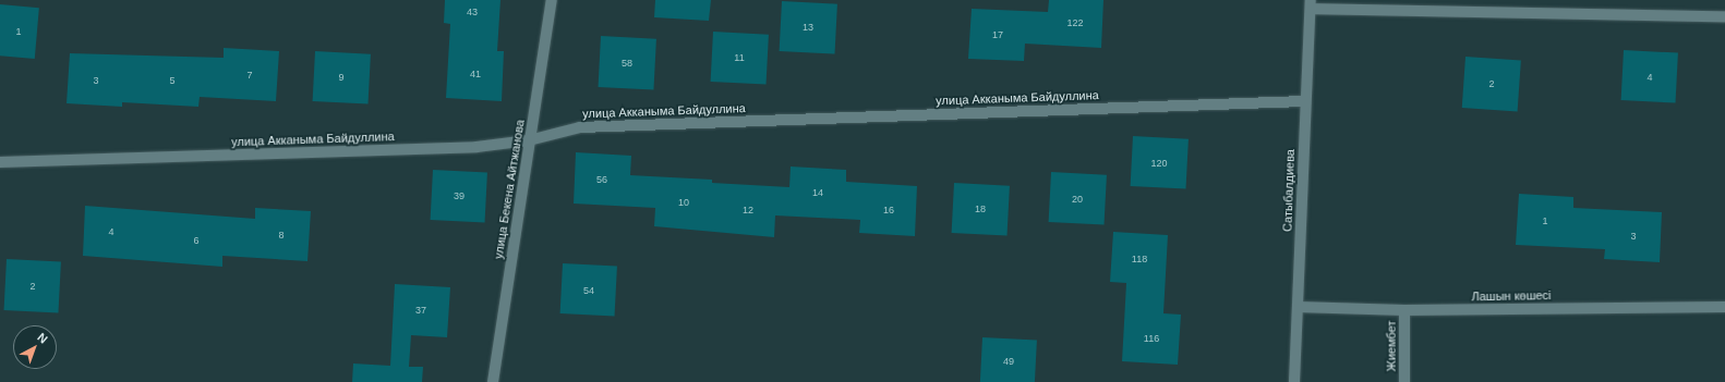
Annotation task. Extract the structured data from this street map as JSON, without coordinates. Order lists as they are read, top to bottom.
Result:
{
  "streets": {
    "street": [
      "улица Акканыма Байдуллина",
      "улица Бекена Айтжанова",
      "Сатыбалдиева",
      "Лашын көшесі",
      "Жиембет"
    ]
  },
  "crossings": [
    ["улица Акканыма Байдуллина", "улица Бекена Айтжанова"],
    ["улица Акканыма Байдуллина", "Сатыбалдиева"],
    ["Сатыбалдиева", "Лашын көшесі"],
    ["Лашын көшесі", "Жиембет"]
  ],
  "house_numbers": [
    "43",
    "122",
    "13",
    "1",
    "17",
    "11",
    "58",
    "41",
    "7",
    "9",
    "4",
    "3",
    "5",
    "2",
    "120",
    "56",
    "14",
    "39",
    "20",
    "10",
    "18",
    "12",
    "16",
    "1",
    "4",
    "8",
    "3",
    "6",
    "118",
    "2",
    "54",
    "37",
    "116",
    "49"
  ],
  "north": "top right"
}
